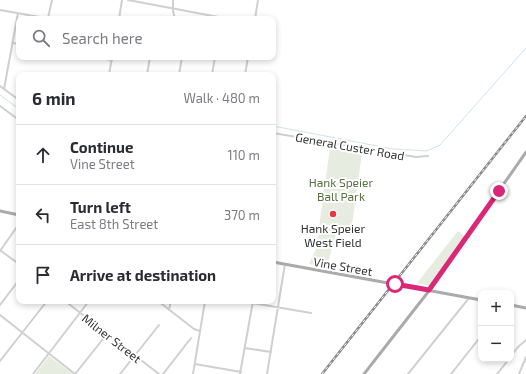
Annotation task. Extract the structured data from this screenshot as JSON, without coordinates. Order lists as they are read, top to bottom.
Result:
{
  "streets": {
    "main road": ["Vine Street"],
    "street": ["General Custer Road", "Milner Street"]
  },
  "parks": ["Hank Speier Ball Park"],
  "places": ["Hank Speier West Field"],
  "page": {
    "search": "Search here",
    "heading": ["6 min", "Walk · 480 m"],
    "list": [
      ["Continue", "Vine Street", "110 m"],
      ["Turn left", "East 8th Street", "370 m"],
      "Arrive at destination"
    ],
    "map_buttons": ["+", "−"]
  }
}
